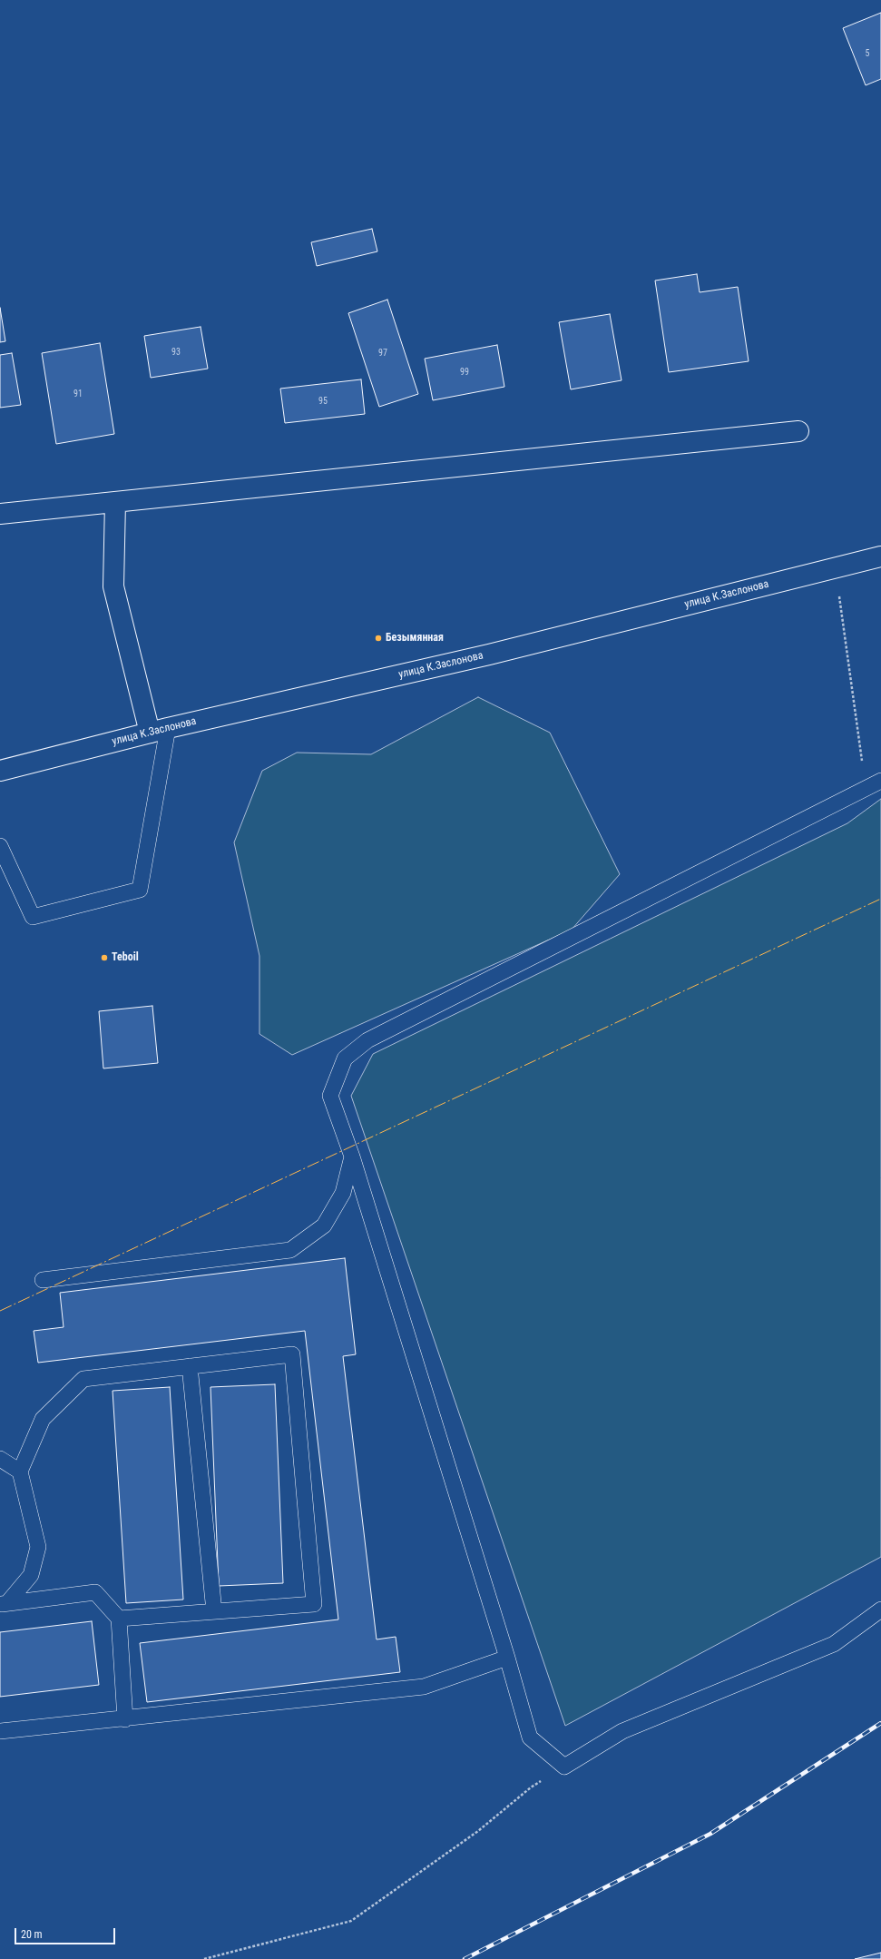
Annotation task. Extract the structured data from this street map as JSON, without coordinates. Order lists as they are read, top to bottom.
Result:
{
  "streets": {
    "street": ["улица К.Заслонова"]
  },
  "places": ["Безымянная", "Teboil"],
  "house_numbers": [
    "5",
    "93",
    "97",
    "99",
    "91",
    "95"
  ],
  "scale_bar": "20 m"
}
